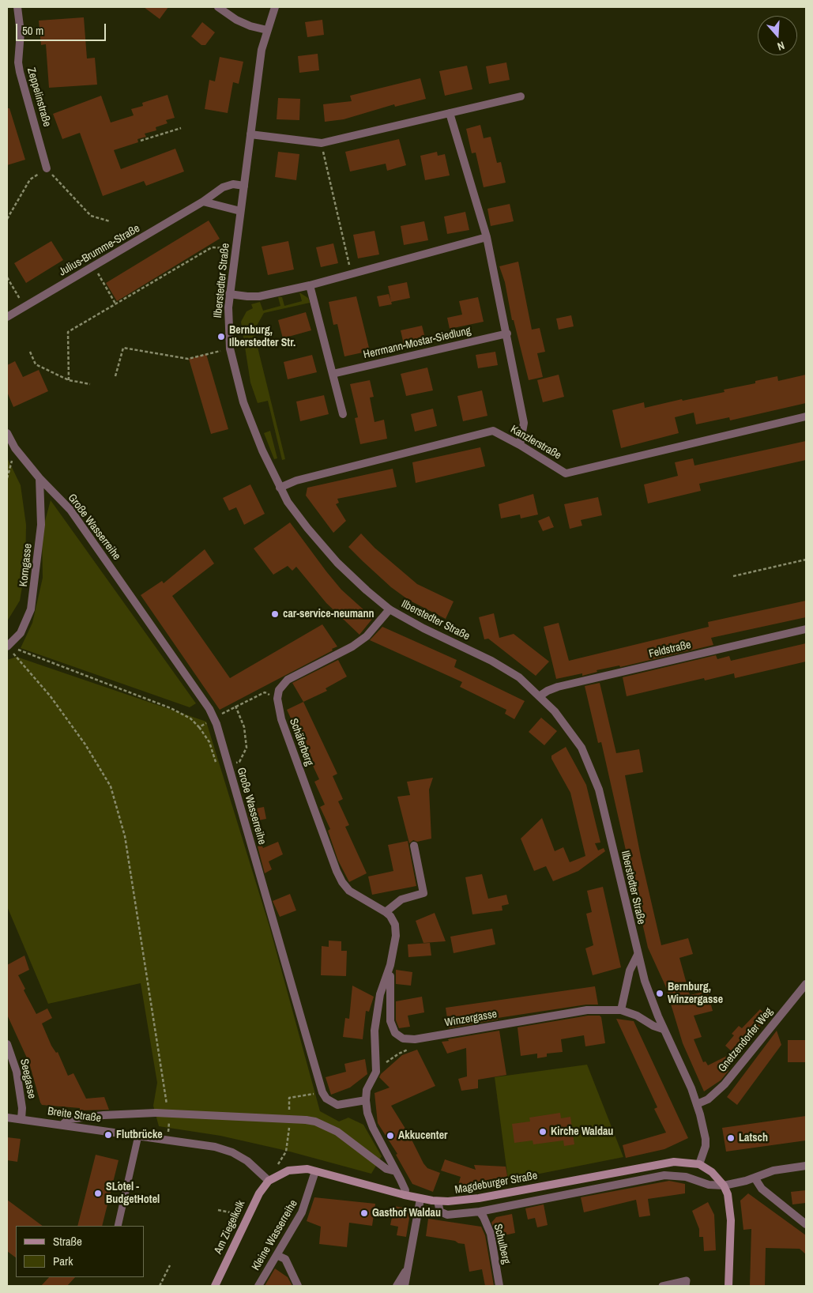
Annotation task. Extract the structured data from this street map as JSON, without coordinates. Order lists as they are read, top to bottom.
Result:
{
  "streets": {
    "main road": ["Magdeburger Straße", "Am Ziegelkolk"],
    "street": [
      "Zeppelinstraße",
      "Julius-Brumme-Straße",
      "Ilberstedter Straße",
      "Herrmann-Mostar-Siedlung",
      "Kanzlerstraße",
      "Große Wasserreihe",
      "Korngasse",
      "Feldstraße",
      "Schäferberg",
      "Winzergasse",
      "Gnetzendorfer Weg",
      "Seegasse",
      "Breite Straße",
      "Kleine Wasserreihe",
      "Schulberg"
    ]
  },
  "crossings": [
    ["Julius-Brumme-Straße", "Ilberstedter Straße"],
    ["Ilberstedter Straße", "Kanzlerstraße"],
    ["Ilberstedter Straße", "Feldstraße"],
    ["Ilberstedter Straße", "Winzergasse"],
    ["Ilberstedter Straße", "Gnetzendorfer Weg"],
    ["Ilberstedter Straße", "Magdeburger Straße"],
    ["Große Wasserreihe", "Korngasse"],
    ["Schäferberg", "Winzergasse"],
    ["Seegasse", "Breite Straße"],
    ["Breite Straße", "Magdeburger Straße"],
    ["Breite Straße", "Am Ziegelkolk"],
    ["Magdeburger Straße", "Am Ziegelkolk"],
    ["Magdeburger Straße", "Kleine Wasserreihe"]
  ],
  "places": [
    "Bernburg, Ilberstedter Str.",
    "car-service-neumann",
    "Bernburg, Winzergasse",
    "Kirche Waldau",
    "Flutbrücke",
    "Akkucenter",
    "Latsch",
    "SL´otel - BudgetHotel",
    "Gasthof Waldau"
  ],
  "legend": ["Straße", "Park"],
  "scale_bar": "50 m",
  "north": "bottom"
}
